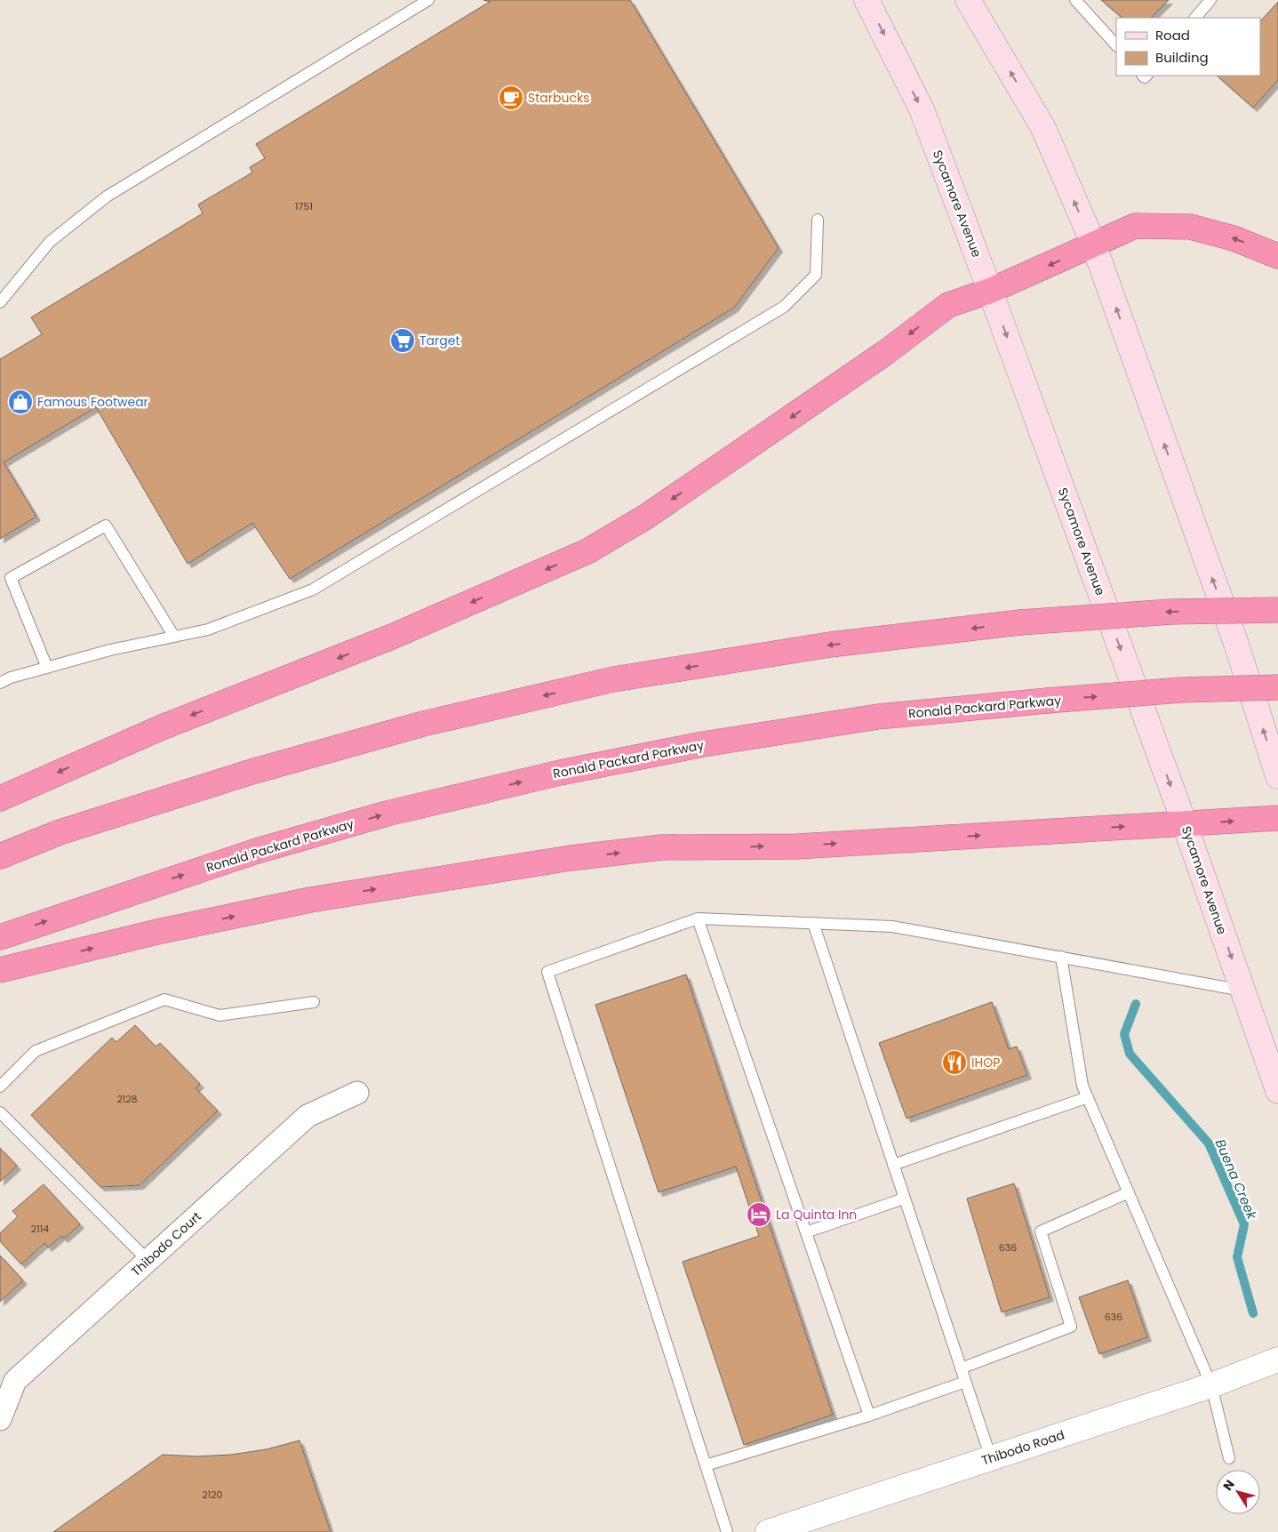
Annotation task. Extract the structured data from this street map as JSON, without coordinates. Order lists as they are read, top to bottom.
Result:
{
  "streets": {
    "highway": ["Ronald Packard Parkway"],
    "main road": ["Sycamore Avenue"],
    "street": ["Thibodo Court", "Thibodo Road"]
  },
  "water": ["Buena Creek"],
  "places": {
    "cafe": ["Starbucks"],
    "supermarket": ["Target"],
    "shop": ["Famous Footwear"],
    "restaurant": ["IHOP"],
    "hotel": ["La Quinta Inn"]
  },
  "house_numbers": [
    "1751",
    "2128",
    "2114",
    "636",
    "636",
    "2120"
  ],
  "legend": ["Road", "Building"],
  "north": "top left"
}
